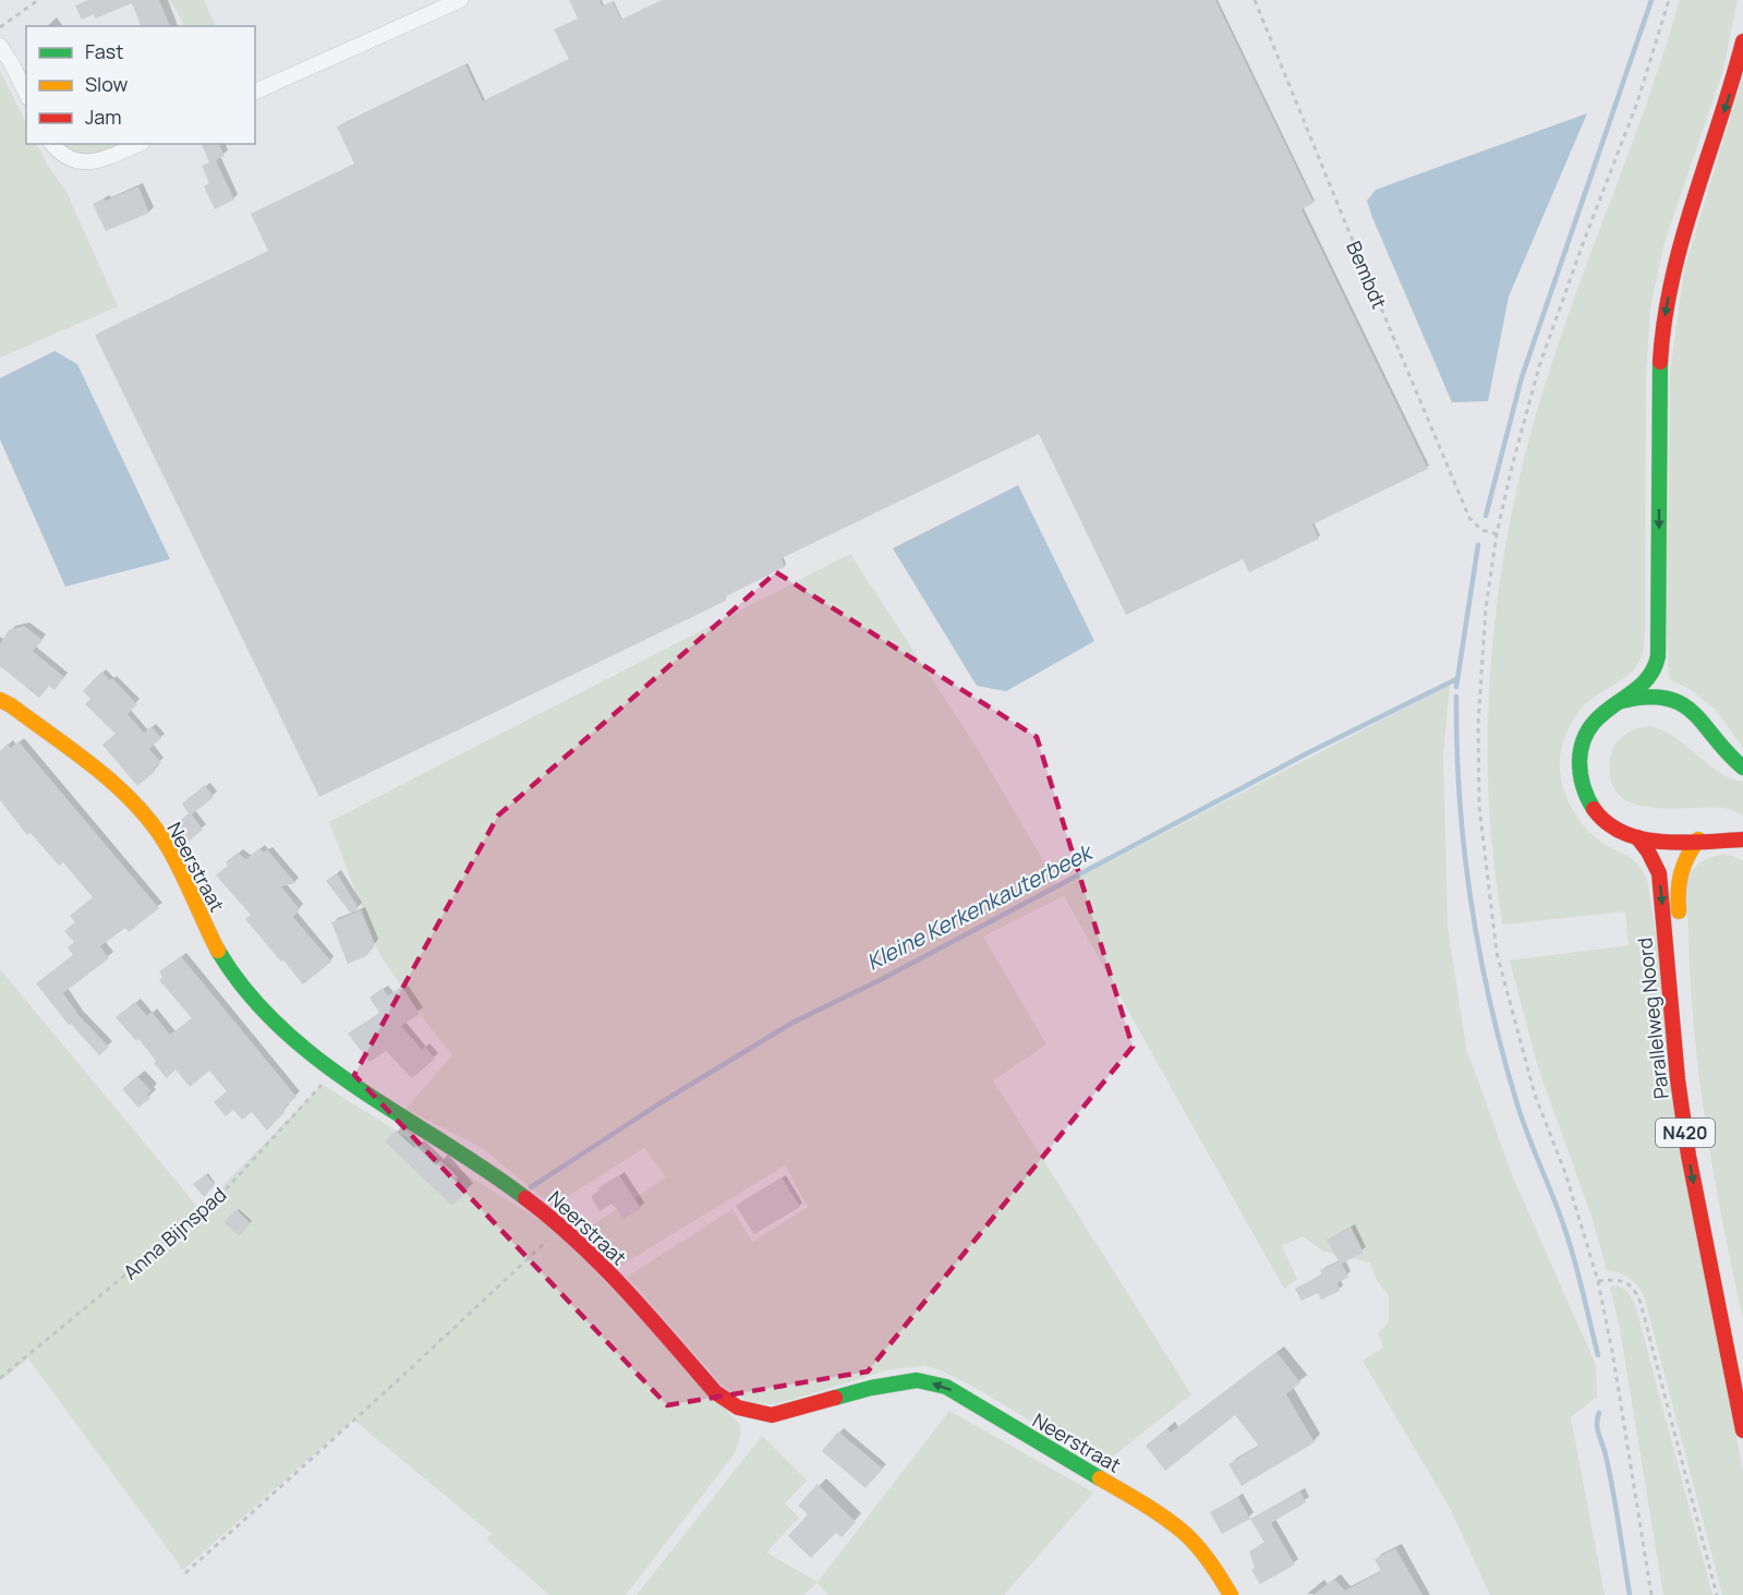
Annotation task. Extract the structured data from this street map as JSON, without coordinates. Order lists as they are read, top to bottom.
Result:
{
  "streets": {
    "main road": ["Neerstraat", "Parallelweg Noord", "N420"],
    "path": ["Bembdt", "Anna Bijnspad"]
  },
  "crossings": [
    ["Neerstraat", "Anna Bijnspad"]
  ],
  "one_way": ["Neerstraat"],
  "water": ["Kleine Kerkenkauterbeek"],
  "legend": ["Fast", "Slow", "Jam"]
}
